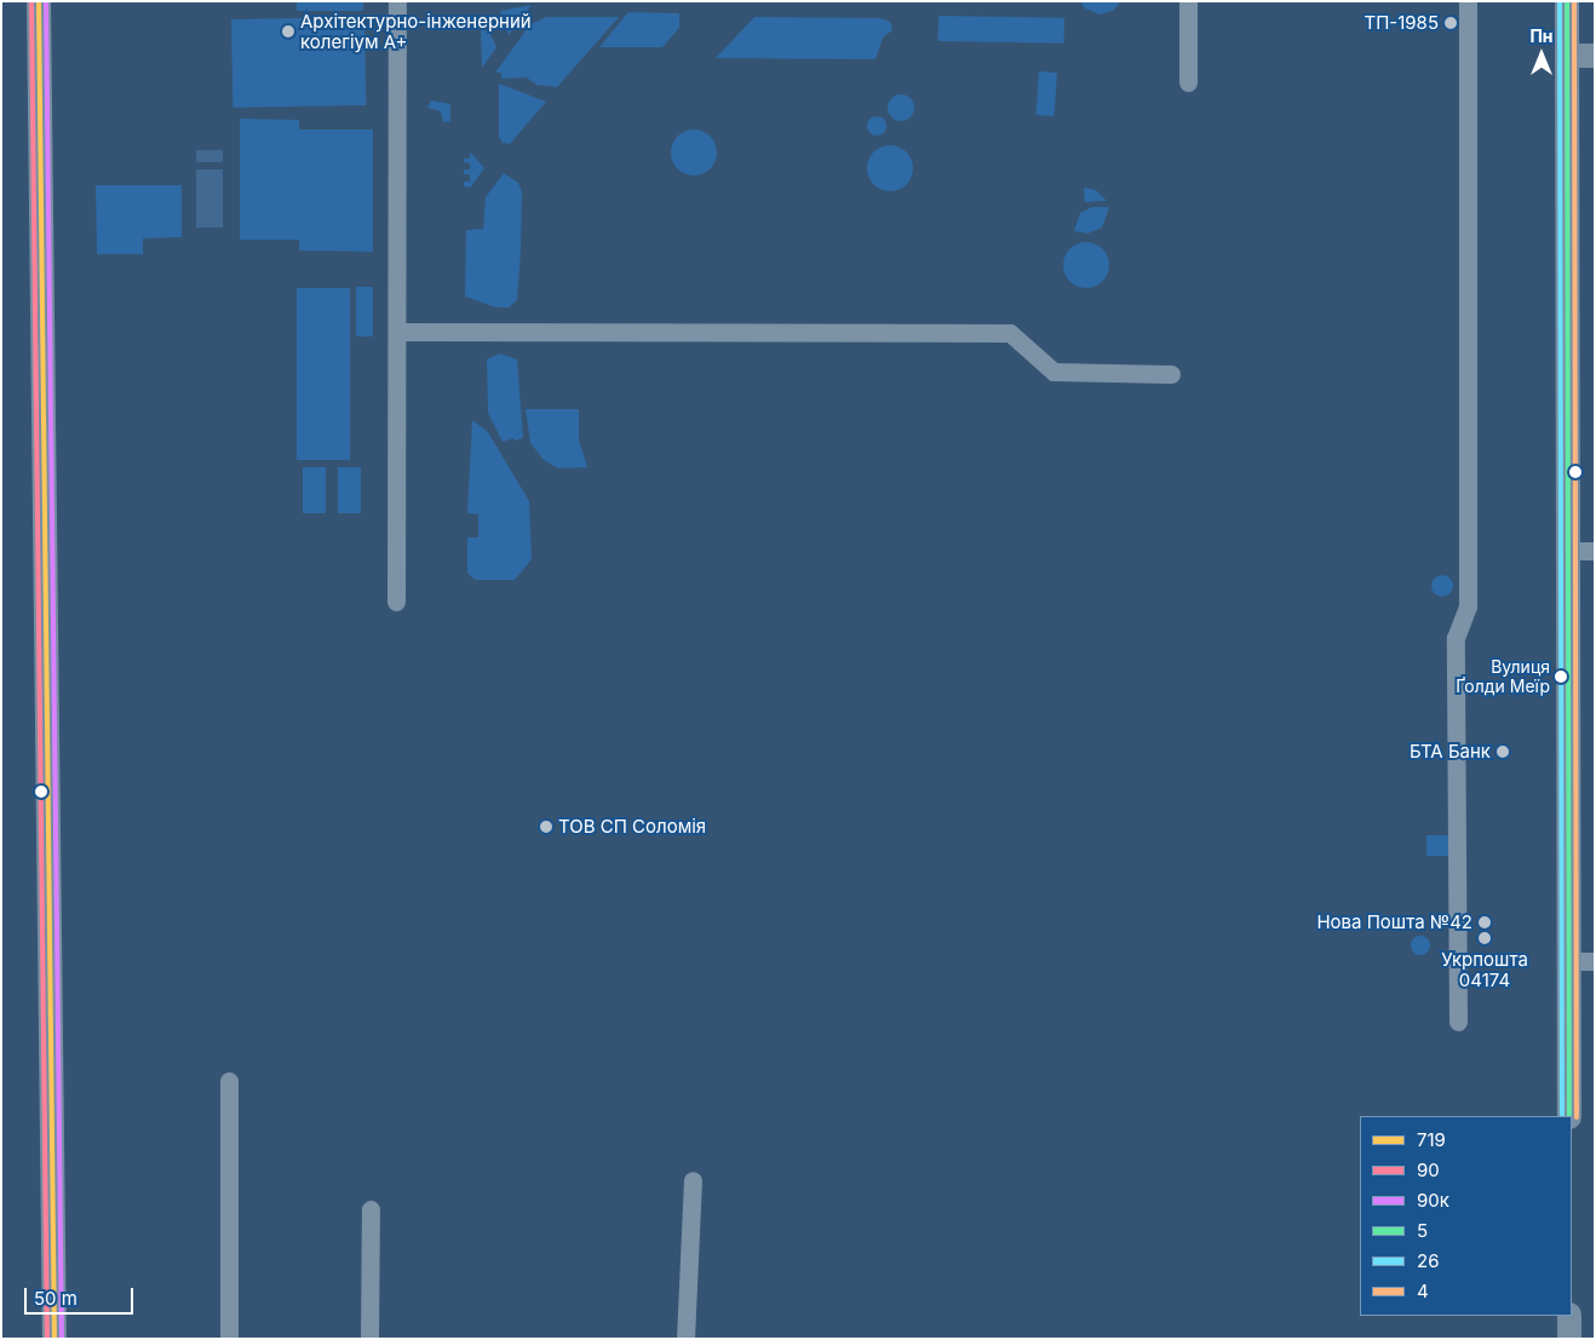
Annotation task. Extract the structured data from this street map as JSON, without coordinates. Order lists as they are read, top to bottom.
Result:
{
  "places": [
    "ТП-1985",
    "Архітектурно-інженерний колегіум А+",
    "Вулиця Ґолди Меїр",
    "БТА Банк",
    "ТОВ СП Соломія",
    "Нова Пошта №42",
    "Укрпошта 04174"
  ],
  "lines": [
    "transit line 719",
    "transit line 90",
    "transit line 90к",
    "transit line 5",
    "transit line 26",
    "transit line 4"
  ],
  "legend": [
    "719",
    "90",
    "90к",
    "5",
    "26",
    "4"
  ],
  "scale_bar": "50 m",
  "north": "top"
}
